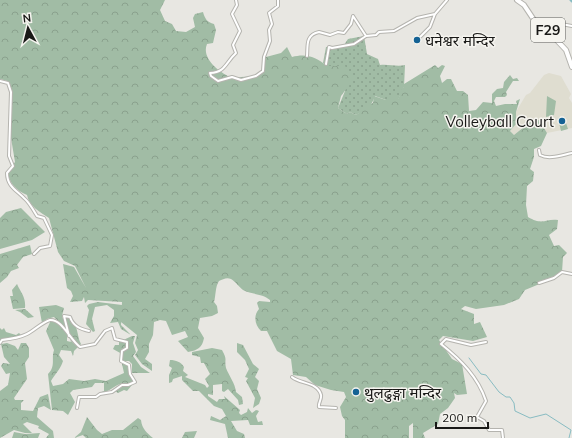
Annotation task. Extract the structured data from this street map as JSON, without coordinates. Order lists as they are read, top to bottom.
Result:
{
  "streets": {
    "main road": ["F29"]
  },
  "places": ["धनेश्वर मन्दिर", "Volleyball Court", "थुलढुङ्गा मन्दिर"],
  "scale_bar": "200 m",
  "north": "top"
}
